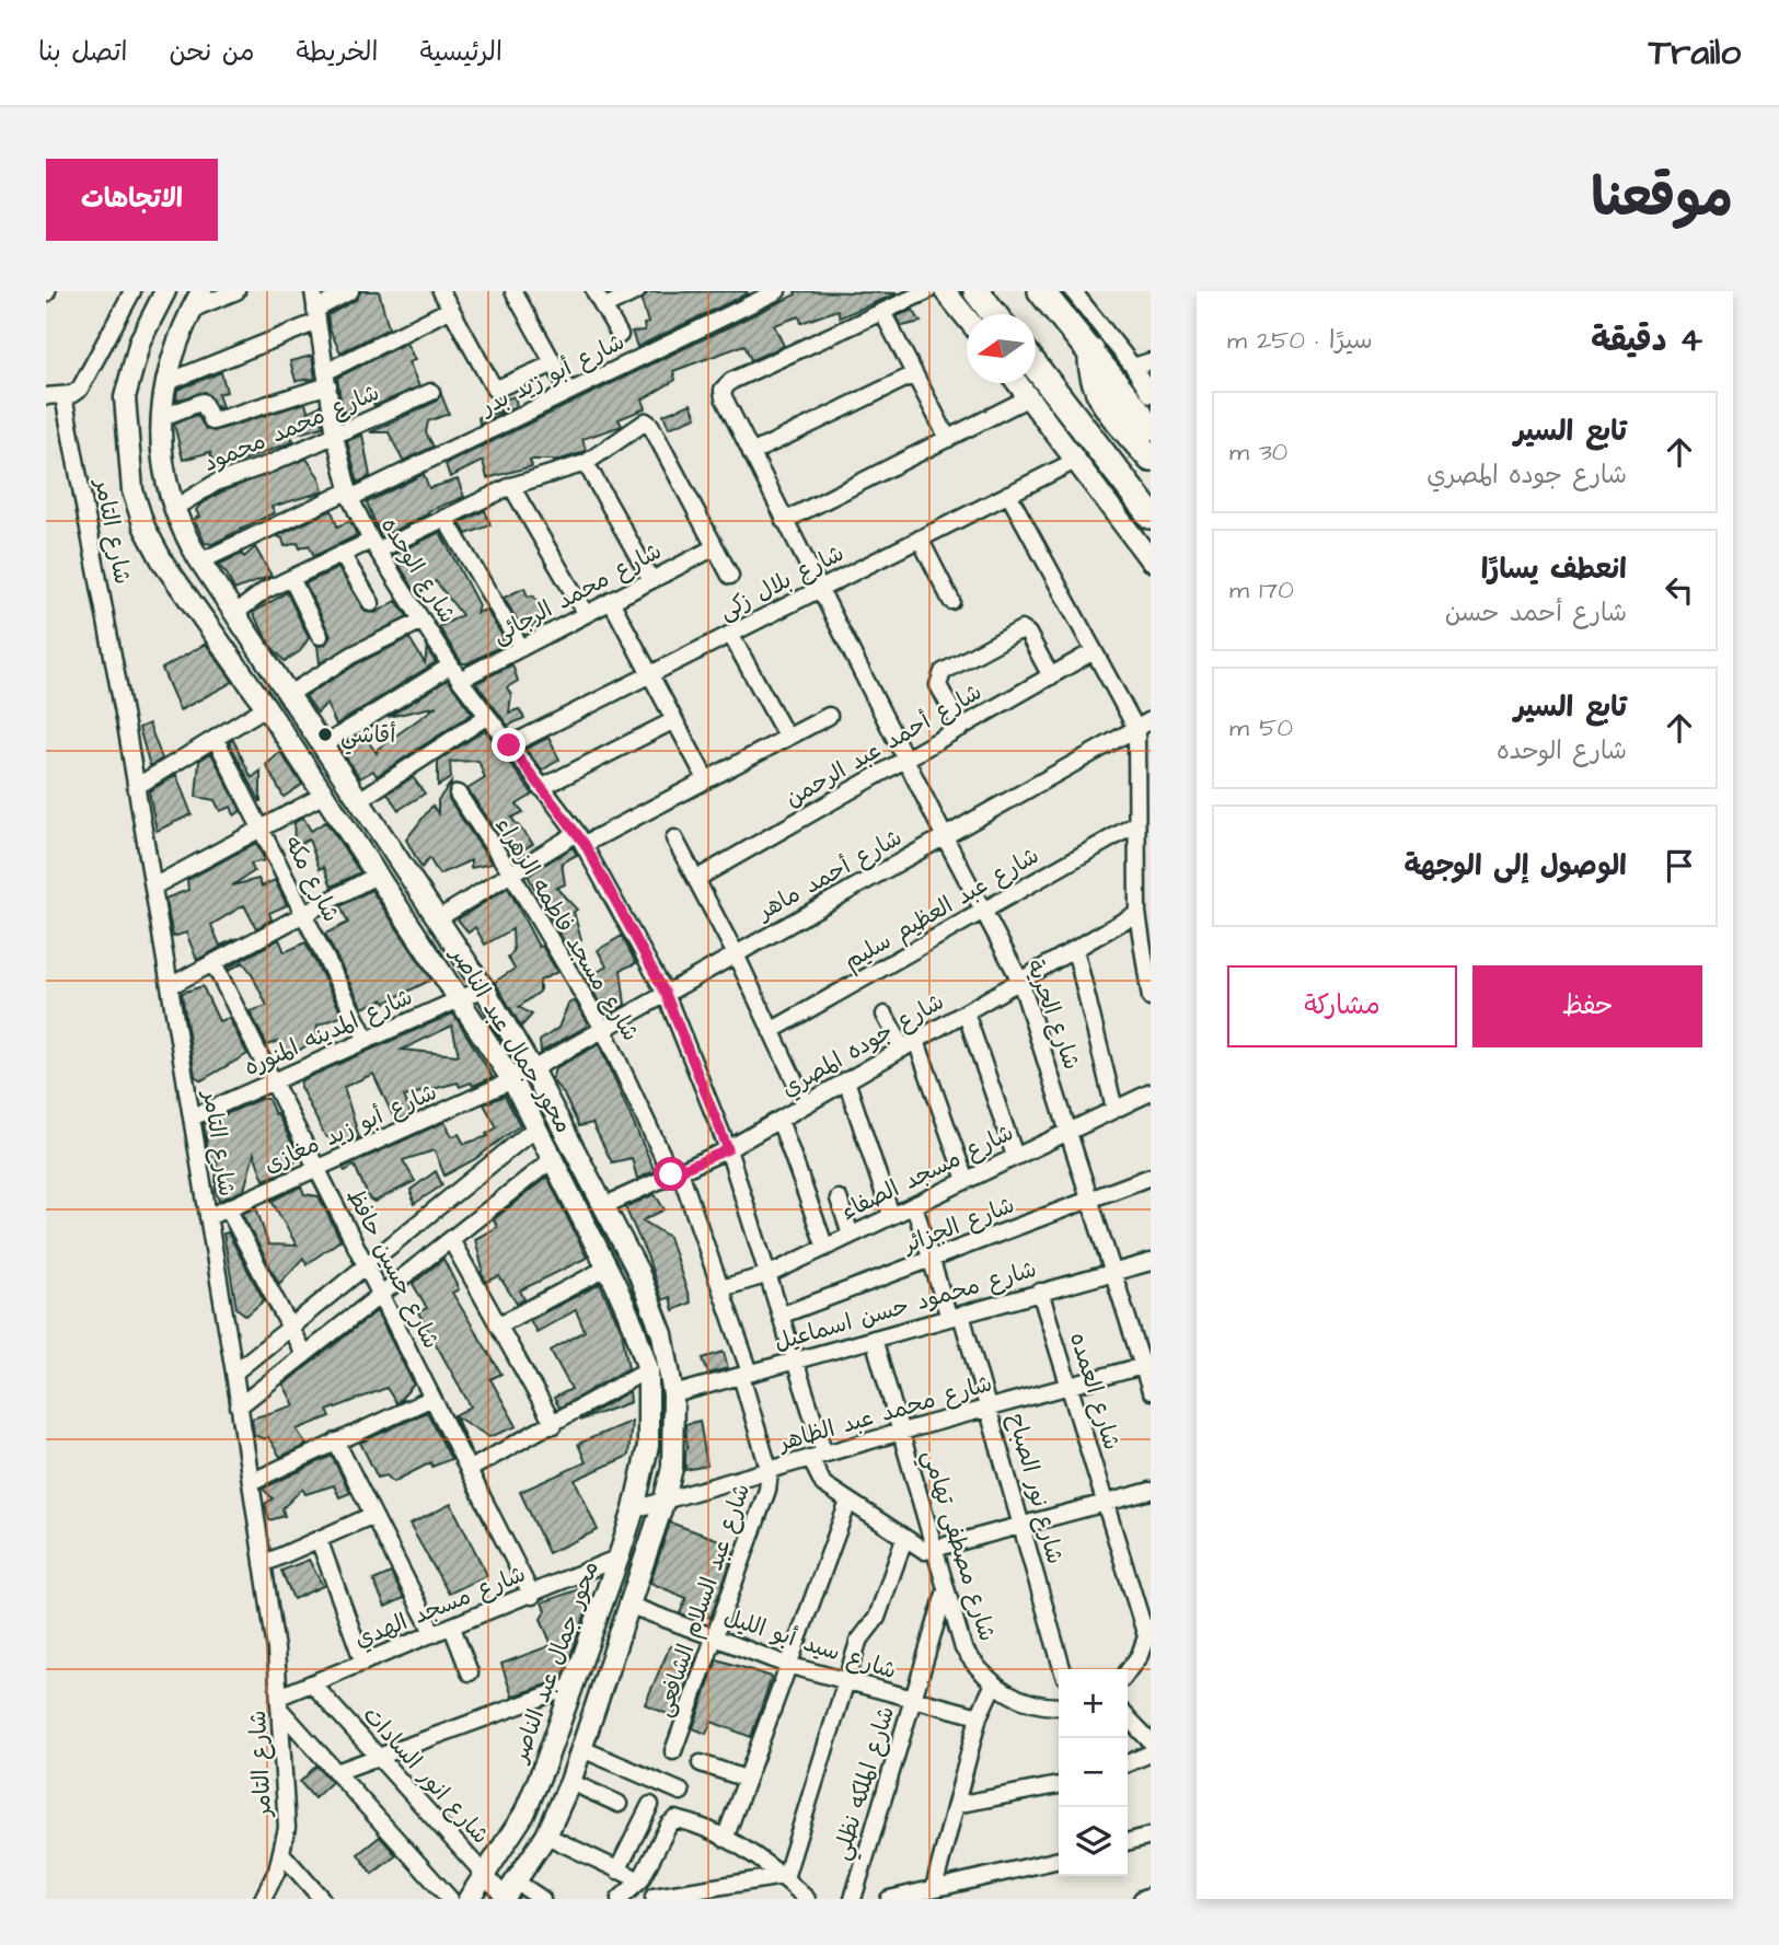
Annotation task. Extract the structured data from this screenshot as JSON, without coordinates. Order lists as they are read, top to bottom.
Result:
{
  "streets": {
    "street": [
      "شارع أبو زيد بدر",
      "شارع محمد محمود",
      "شارع التامر",
      "شارع الوحده",
      "شارع بلال زكى",
      "شارع محمد الرجائى",
      "شارع أحمد عبد الرحمن",
      "شارع أحمد ماهر",
      "شارع مكه",
      "شارع عبد العظيم سليم",
      "شارع مسجد فاطمه الزهراء",
      "شارع الحرية",
      "شارع المدينه المنوره",
      "محور جمال عبد الناصر",
      "شارع جوده المصري",
      "شارع أبو زيد مغازى",
      "شارع مسجد الصفاء",
      "شارع الجزائر",
      "شارع حسين حافظ",
      "شارع محمود حسن اسماعيل",
      "شارع العمده",
      "شارع محمد عبد الظاهر",
      "شارع نور الصباح",
      "شارع مصطفى تهامي",
      "شارع عبد السلام الشافعى",
      "شارع مسجد الهدي",
      "شارع سيد أبو الليل",
      "شارع انور السادات",
      "شارع الملكه نظلي"
    ]
  },
  "crossings": [
    ["شارع أبو زيد بدر", "شارع الوحده"],
    ["شارع أبو زيد بدر", "محور جمال عبد الناصر"],
    ["شارع محمد محمود", "شارع الوحده"],
    ["شارع محمد محمود", "محور جمال عبد الناصر"],
    ["شارع التامر", "شارع المدينه المنوره"],
    ["شارع التامر", "شارع أبو زيد مغازى"],
    ["شارع التامر", "شارع مسجد الهدي"],
    ["شارع الوحده", "شارع بلال زكى"],
    ["شارع الوحده", "شارع محمد الرجائى"],
    ["شارع الوحده", "شارع أحمد ماهر"],
    ["شارع الوحده", "شارع جوده المصري"],
    ["شارع الوحده", "شارع مسجد الصفاء"],
    ["شارع الوحده", "شارع الجزائر"],
    ["شارع الوحده", "شارع محمود حسن اسماعيل"],
    ["شارع الوحده", "شارع محمد عبد الظاهر"],
    ["شارع الوحده", "شارع مصطفى تهامي"],
    ["شارع بلال زكى", "شارع الحرية"],
    ["شارع أحمد عبد الرحمن", "شارع الحرية"],
    ["شارع أحمد ماهر", "شارع مسجد فاطمه الزهراء"],
    ["شارع أحمد ماهر", "شارع الحرية"],
    ["شارع أحمد ماهر", "محور جمال عبد الناصر"],
    ["شارع مكه", "شارع المدينه المنوره"],
    ["شارع عبد العظيم سليم", "شارع الحرية"],
    ["شارع مسجد فاطمه الزهراء", "شارع جوده المصري"],
    ["شارع مسجد فاطمه الزهراء", "شارع مسجد الصفاء"],
    ["شارع مسجد فاطمه الزهراء", "شارع عبد السلام الشافعى"],
    ["شارع الحرية", "شارع جوده المصري"],
    ["شارع الحرية", "شارع مسجد الصفاء"],
    ["شارع الحرية", "شارع الجزائر"],
    ["شارع الحرية", "شارع محمود حسن اسماعيل"],
    ["شارع الحرية", "شارع محمد عبد الظاهر"],
    ["شارع المدينه المنوره", "محور جمال عبد الناصر"],
    ["شارع المدينه المنوره", "شارع حسين حافظ"],
    ["محور جمال عبد الناصر", "شارع جوده المصري"],
    ["محور جمال عبد الناصر", "شارع أبو زيد مغازى"],
    ["محور جمال عبد الناصر", "شارع محمود حسن اسماعيل"],
    ["محور جمال عبد الناصر", "شارع محمد عبد الظاهر"],
    ["محور جمال عبد الناصر", "شارع مسجد الهدي"],
    ["محور جمال عبد الناصر", "شارع سيد أبو الليل"],
    ["محور جمال عبد الناصر", "شارع انور السادات"],
    ["شارع أبو زيد مغازى", "شارع حسين حافظ"],
    ["شارع مسجد الصفاء", "شارع نور الصباح"],
    ["شارع مسجد الصفاء", "شارع عبد السلام الشافعى"],
    ["شارع الجزائر", "شارع نور الصباح"],
    ["شارع حسين حافظ", "شارع مسجد الهدي"],
    ["شارع محمود حسن اسماعيل", "شارع العمده"],
    ["شارع محمود حسن اسماعيل", "شارع نور الصباح"],
    ["شارع محمود حسن اسماعيل", "شارع مصطفى تهامي"],
    ["شارع محمود حسن اسماعيل", "شارع عبد السلام الشافعى"],
    ["شارع العمده", "شارع محمد عبد الظاهر"],
    ["شارع محمد عبد الظاهر", "شارع نور الصباح"],
    ["شارع محمد عبد الظاهر", "شارع مصطفى تهامي"],
    ["شارع محمد عبد الظاهر", "شارع عبد السلام الشافعى"],
    ["شارع مصطفى تهامي", "شارع الملكه نظلي"],
    ["شارع عبد السلام الشافعى", "شارع سيد أبو الليل"],
    ["شارع مسجد الهدي", "شارع انور السادات"],
    ["شارع سيد أبو الليل", "شارع الملكه نظلي"]
  ],
  "places": ["أقاشي"],
  "north": "left",
  "page": {
    "header": "Trailo",
    "nav": [
      "الرئيسية",
      "الخريطة",
      "من نحن",
      "اتصل بنا"
    ],
    "title": "موقعنا",
    "buttons": [
      "الاتجاهات",
      ["حفظ", "مشاركة"]
    ],
    "heading": ["4 دقيقة", "سيرًا · 250 m"],
    "list": [
      ["تابع السير", "شارع جوده المصري", "30 m"],
      ["انعطف يسارًا", "شارع أحمد حسن", "170 m"],
      ["تابع السير", "شارع الوحده", "50 m"],
      "الوصول إلى الوجهة"
    ],
    "map_buttons": ["+", "−"]
  }
}
